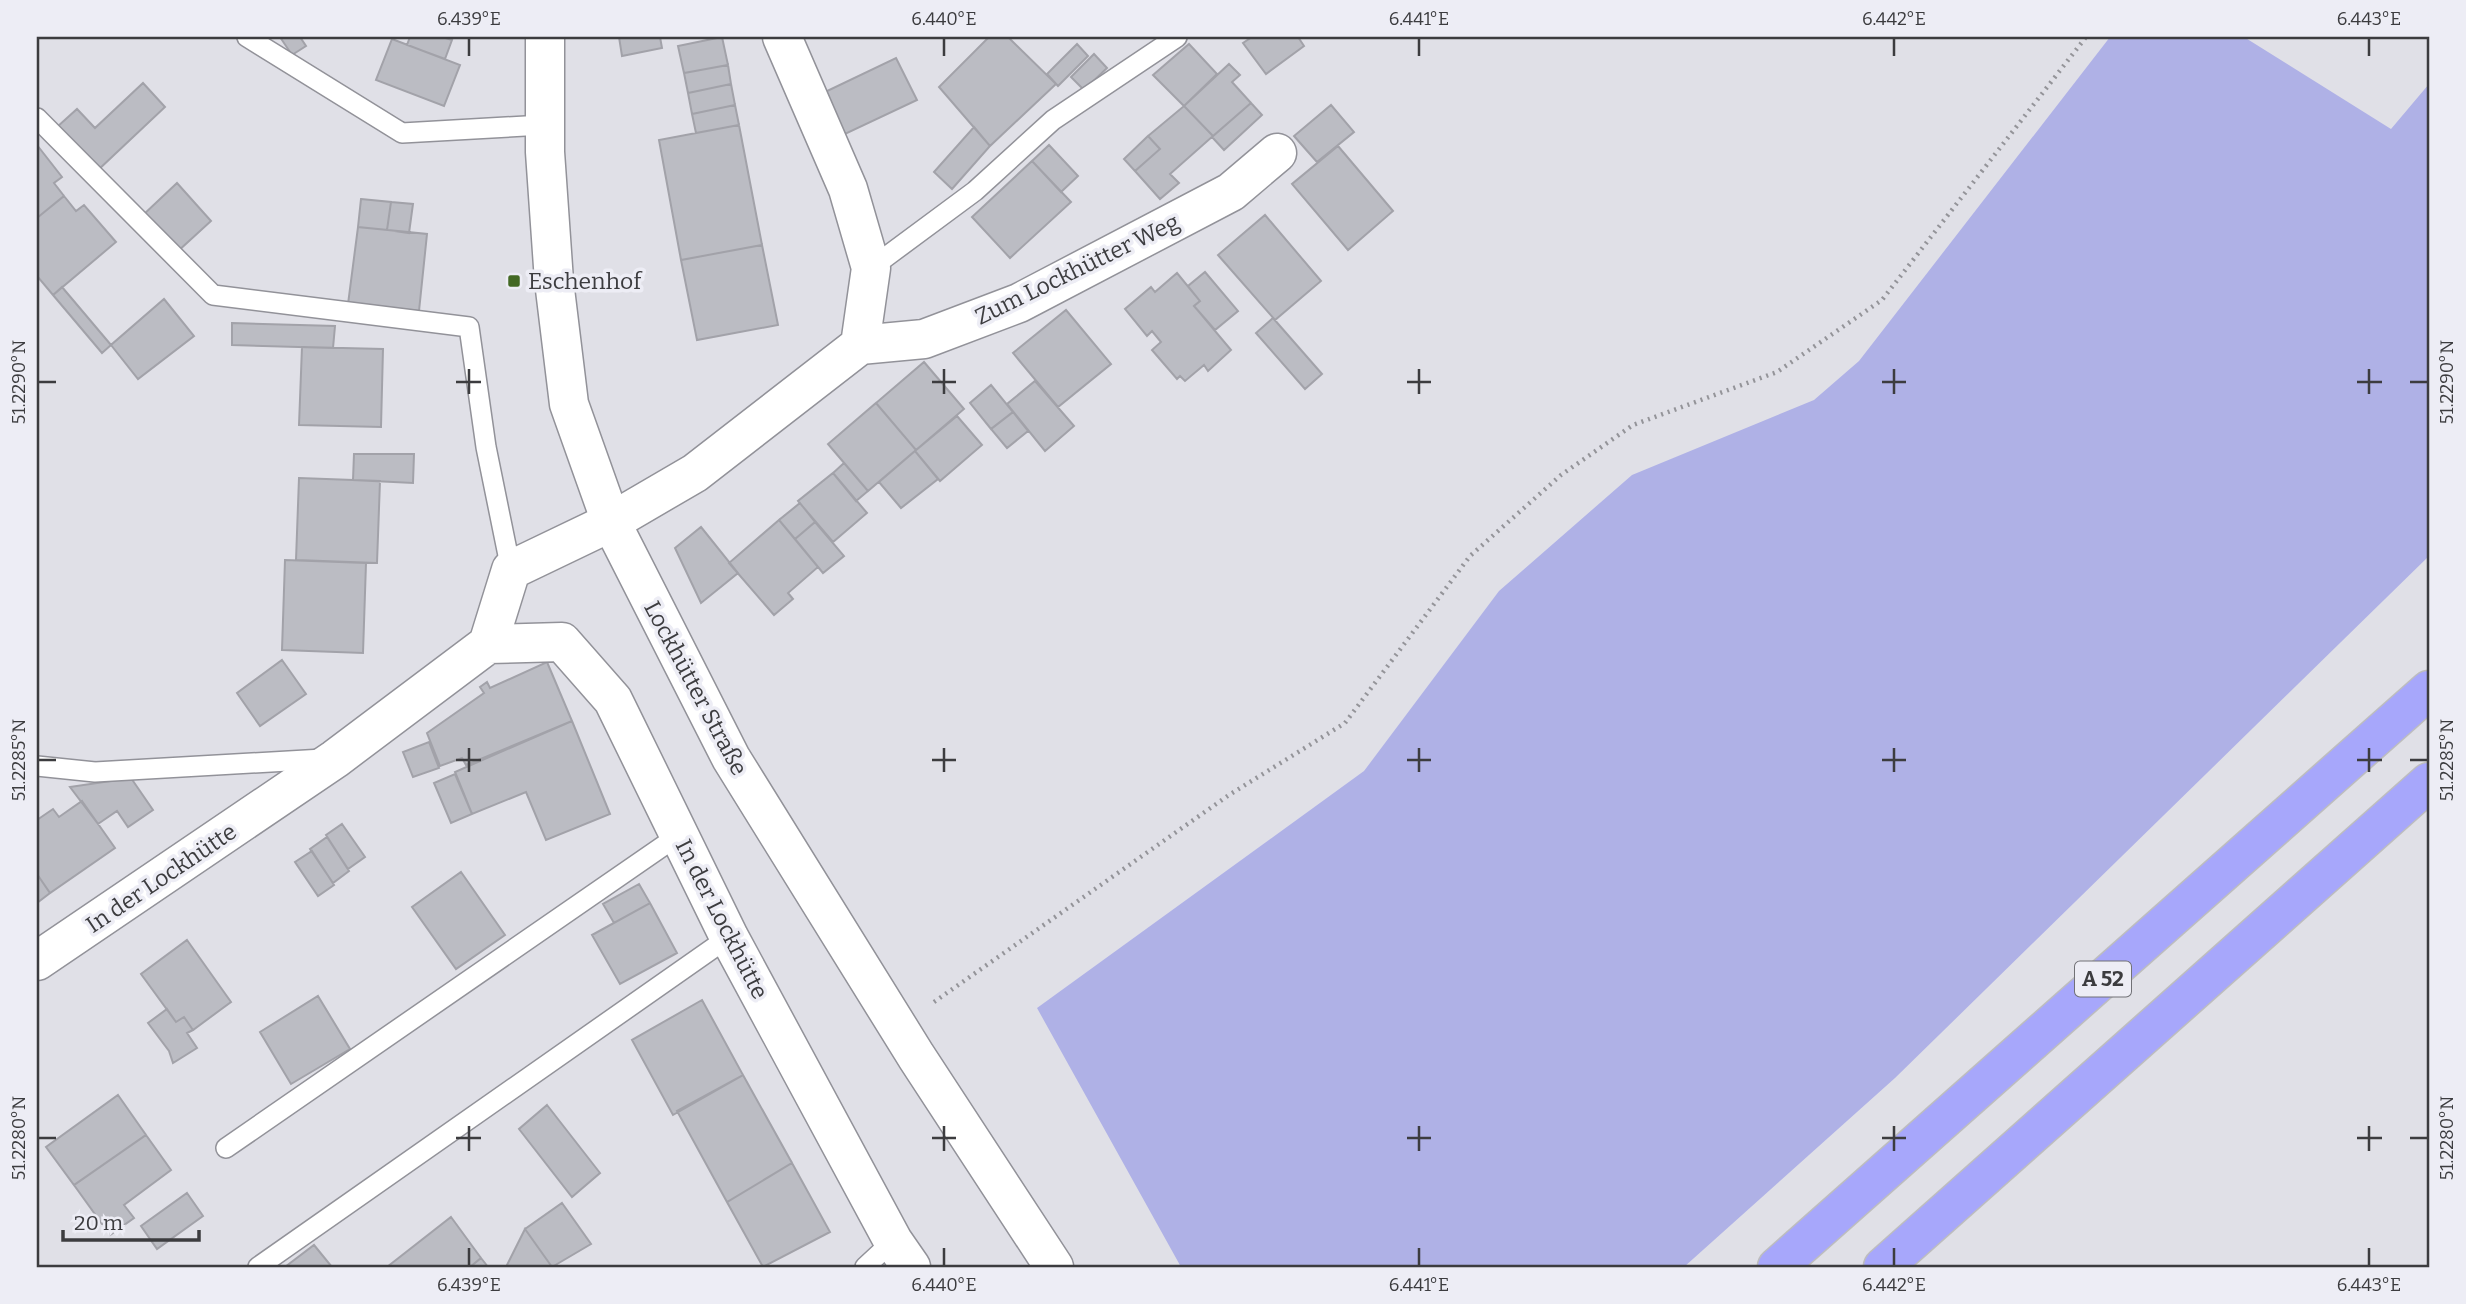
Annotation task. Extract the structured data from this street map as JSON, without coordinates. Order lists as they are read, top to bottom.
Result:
{
  "streets": {
    "highway": ["A 52"],
    "street": ["Zum Lockhütter Weg", "Lockhütter Straße", "In der Lockhütte"]
  },
  "places": {
    "transit": ["Eschenhof"]
  },
  "scale_bar": "20 m",
  "coordinates": [
    "6.439°E",
    "6.440°E",
    "6.441°E",
    "6.442°E",
    "6.443°E",
    "51.2290°N",
    "51.2285°N",
    "51.2280°N"
  ]
}
